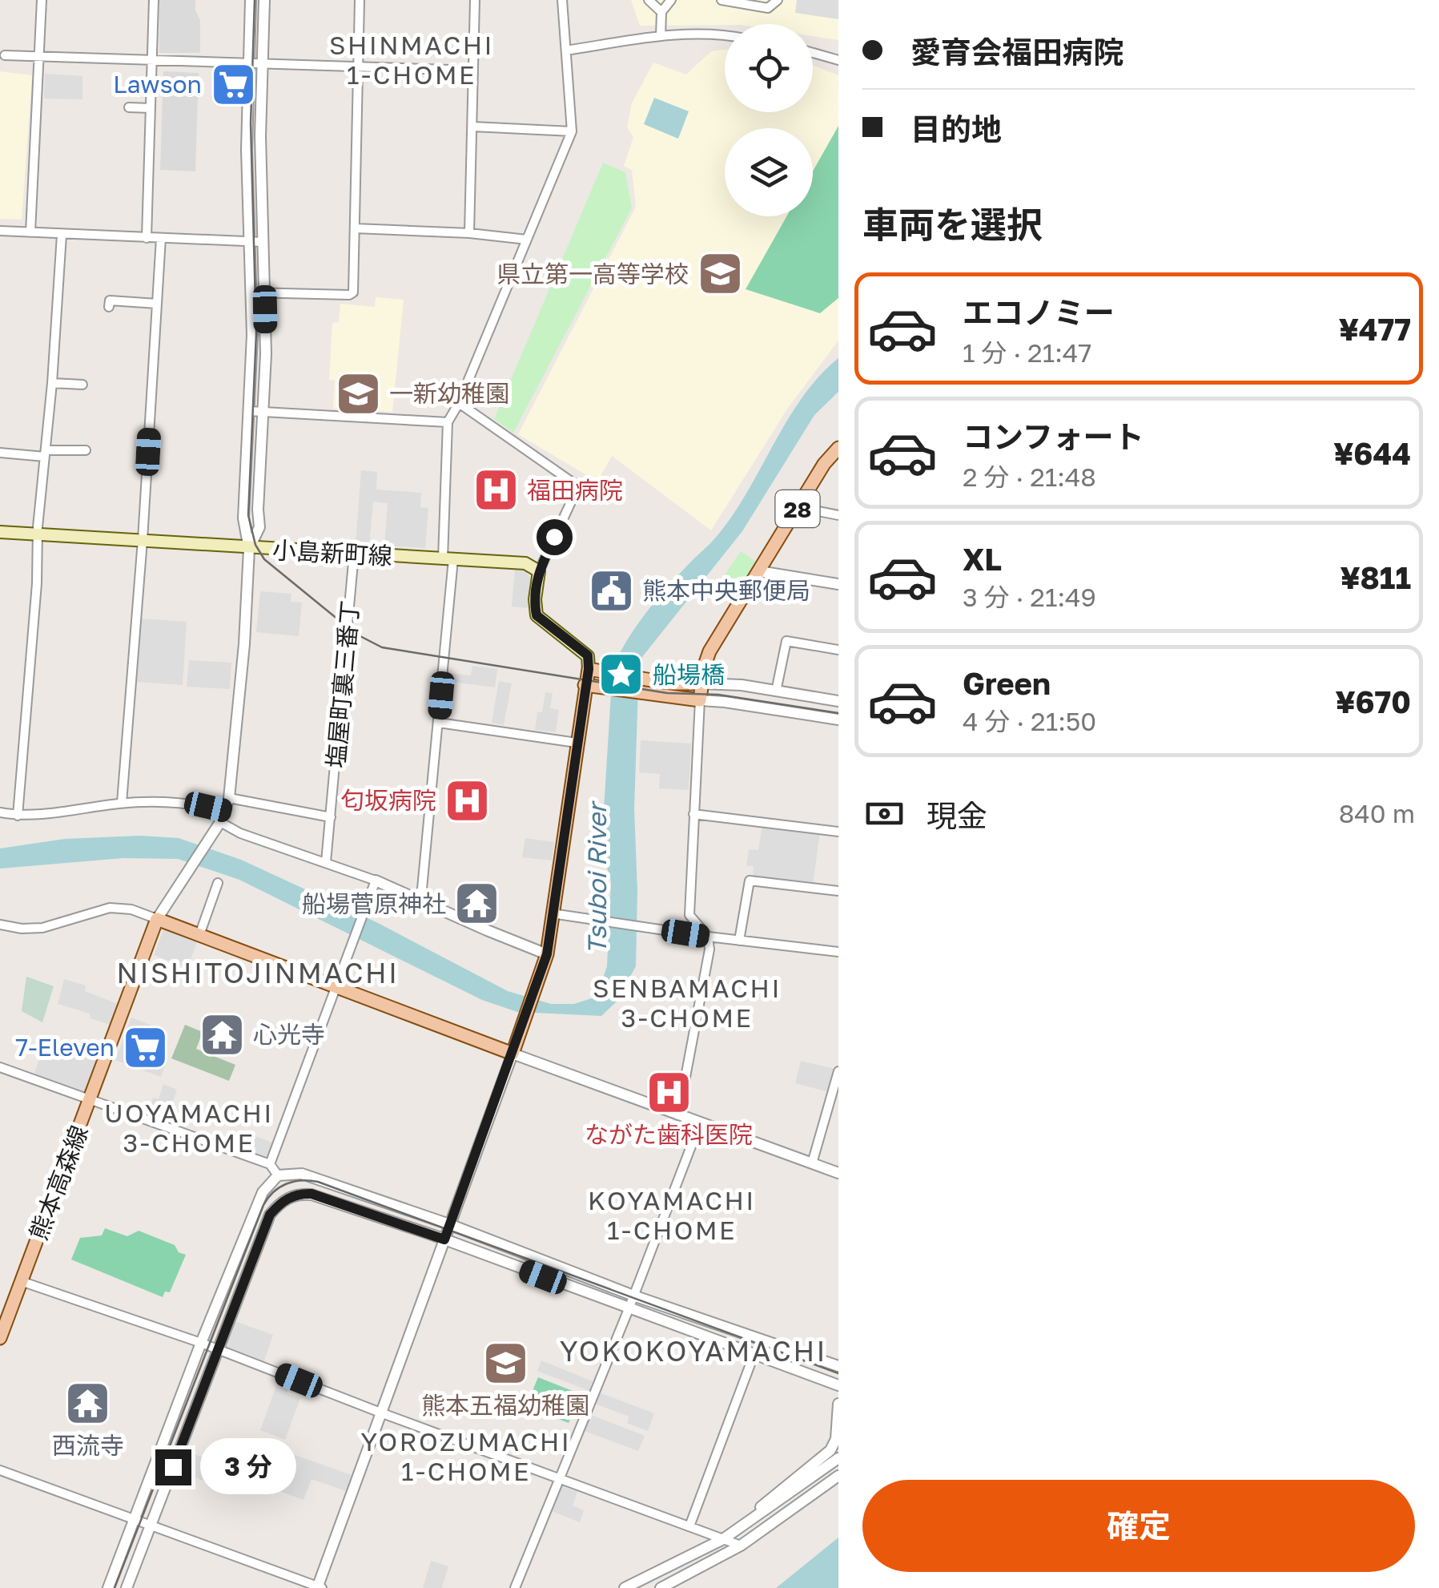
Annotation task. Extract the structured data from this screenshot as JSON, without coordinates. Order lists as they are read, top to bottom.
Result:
{
  "streets": {
    "main road": ["28", "小島新町線", "熊本高森線"],
    "street": ["塩屋町裏三番丁"]
  },
  "crossings": [
    ["小島新町線", "塩屋町裏三番丁"]
  ],
  "districts": [
    "SHINMACHI 1-CHOME",
    "NISHITOJINMACHI",
    "SENBAMACHI 3-CHOME",
    "UOYAMACHI 3-CHOME",
    "KOYAMACHI 1-CHOME",
    "YOKOKOYAMACHI",
    "YOROZUMACHI 1-CHOME"
  ],
  "water": ["Tsuboi River"],
  "places": {
    "supermarket": ["Lawson", "7-Eleven"],
    "school or university": ["県立第一高等学校", "一新幼稚園", "熊本五福幼稚園"],
    "hospital": ["福田病院", "匂坂病院", "ながた歯科医院"],
    "public building": ["熊本中央郵便局"],
    "place": ["船場橋"],
    "temple": ["船場菅原神社", "心光寺", "西流寺"]
  },
  "page": {
    "banner": ["愛育会福田病院", "目的地"],
    "heading": "車両を選択",
    "list": [
      {
        "name": "エコノミー",
        "note": "1 分 · 21:47",
        "value": "¥477"
      },
      {
        "name": "コンフォート",
        "note": "2 分 · 21:48",
        "value": "¥644"
      },
      {
        "name": "XL",
        "note": "3 分 · 21:49",
        "value": "¥811"
      },
      {
        "name": "Green",
        "note": "4 分 · 21:50",
        "value": "¥670"
      }
    ],
    "pay": ["現金", "840 m"],
    "bubble": "3 分",
    "buttons": "確定"
  }
}
